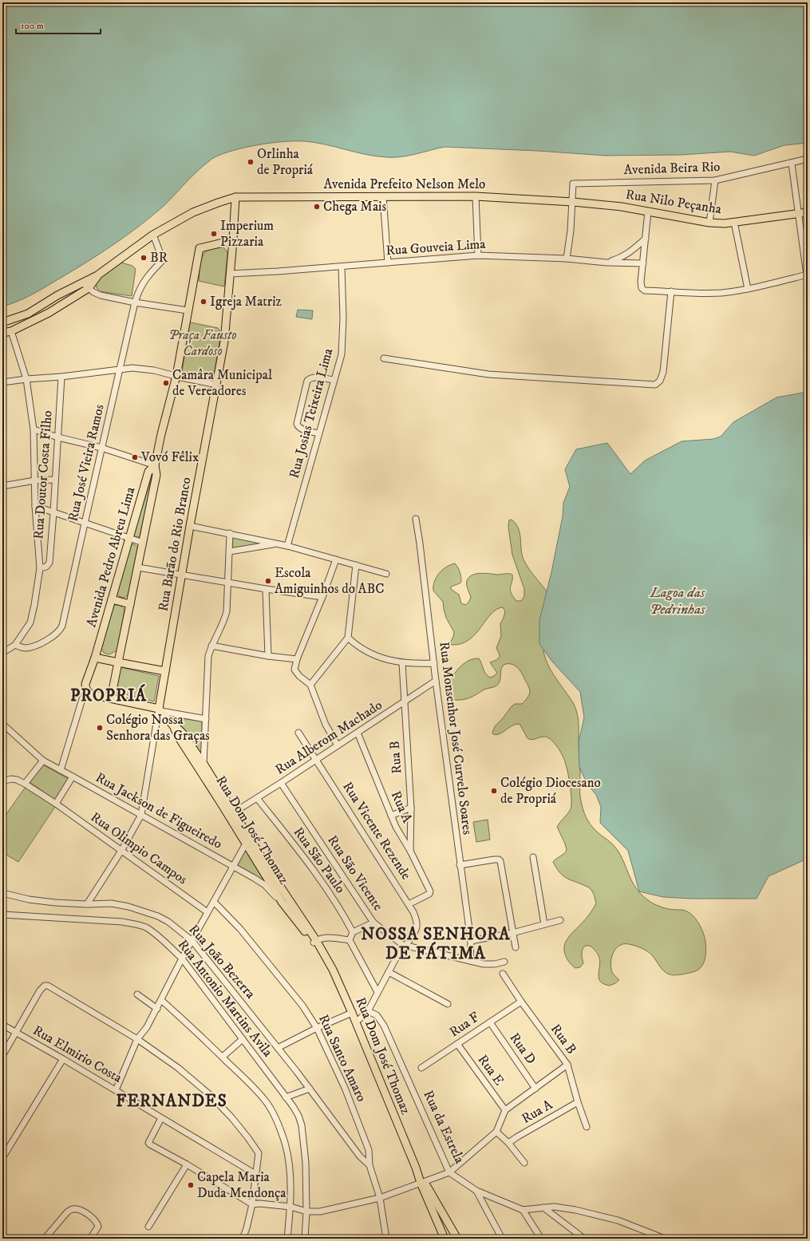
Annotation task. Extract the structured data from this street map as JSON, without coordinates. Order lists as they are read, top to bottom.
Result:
{
  "streets": {
    "main road": [
      "Avenida Prefeito Nelson Melo",
      "Rua Nilo Peçanha",
      "Rua Barão do Rio Branco",
      "Avenida Pedro Abreu Lima",
      "Rua Dom José Thomaz"
    ],
    "street": [
      "Avenida Beira Rio",
      "Rua Gouveia Lima",
      "Rua Josias Teixeira Lima",
      "Rua José Vieira Ramos",
      "Rua Doutor Costa Filho",
      "Rua Alberom Machado",
      "Rua Monsenhor José Curvelo Soares",
      "Rua B",
      "Rua A",
      "Rua Jackson de Figueiredo",
      "Rua Vicente Rezende",
      "Rua Olimpio Campos",
      "Rua São Paulo",
      "Rua São Vicente",
      "Rua João Bezerra",
      "Rua Antonio Martins Avila",
      "Rua F",
      "Rua D",
      "Rua Elmirio Costa",
      "Rua Santo Amaro",
      "Rua E",
      "Rua da Estrela"
    ]
  },
  "crossings": [
    ["Avenida Beira Rio", "Avenida Prefeito Nelson Melo"],
    ["Avenida Beira Rio", "Rua Nilo Peçanha"],
    ["Avenida Prefeito Nelson Melo", "Rua Nilo Peçanha"],
    ["Avenida Prefeito Nelson Melo", "Rua José Vieira Ramos"],
    ["Rua Gouveia Lima", "Rua Josias Teixeira Lima"],
    ["Rua Alberom Machado", "Rua Monsenhor José Curvelo Soares"],
    ["Rua Alberom Machado", "Rua B"],
    ["Rua Alberom Machado", "Rua A"],
    ["Rua Alberom Machado", "Rua Dom José Thomaz"],
    ["Rua Alberom Machado", "Rua Vicente Rezende"],
    ["Rua Alberom Machado", "Rua São Paulo"],
    ["Rua Alberom Machado", "Rua São Vicente"],
    ["Rua Monsenhor José Curvelo Soares", "Rua São Vicente"],
    ["Rua B", "Rua A"],
    ["Rua B", "Rua F"],
    ["Rua A", "Rua Vicente Rezende"],
    ["Rua Jackson de Figueiredo", "Rua Dom José Thomaz"],
    ["Rua Vicente Rezende", "Rua São Vicente"],
    ["Rua João Bezerra", "Rua Santo Amaro"],
    ["Rua F", "Rua D"],
    ["Rua F", "Rua E"]
  ],
  "districts": ["PROPRIÁ", "NOSSA SENHORA DE FÁTIMA", "FERNANDES"],
  "water": ["Lagoa das Pedrinhas"],
  "parks": ["Praça Fausto Cardoso"],
  "places": [
    "Orlinha de Propriá",
    "Chega Mais",
    "Imperium Pizzaria",
    "BR",
    "Igreja Matriz",
    "Camâra Municipal de Vereadores",
    "Vovó Fêlix",
    "Escola Amiguinhos do ABC",
    "Colégio Nossa Senhora das Graças",
    "Colégio Diocesano de Propriá",
    "Capela Maria Duda Mendonça"
  ],
  "scale_bar": "100 m"
}
